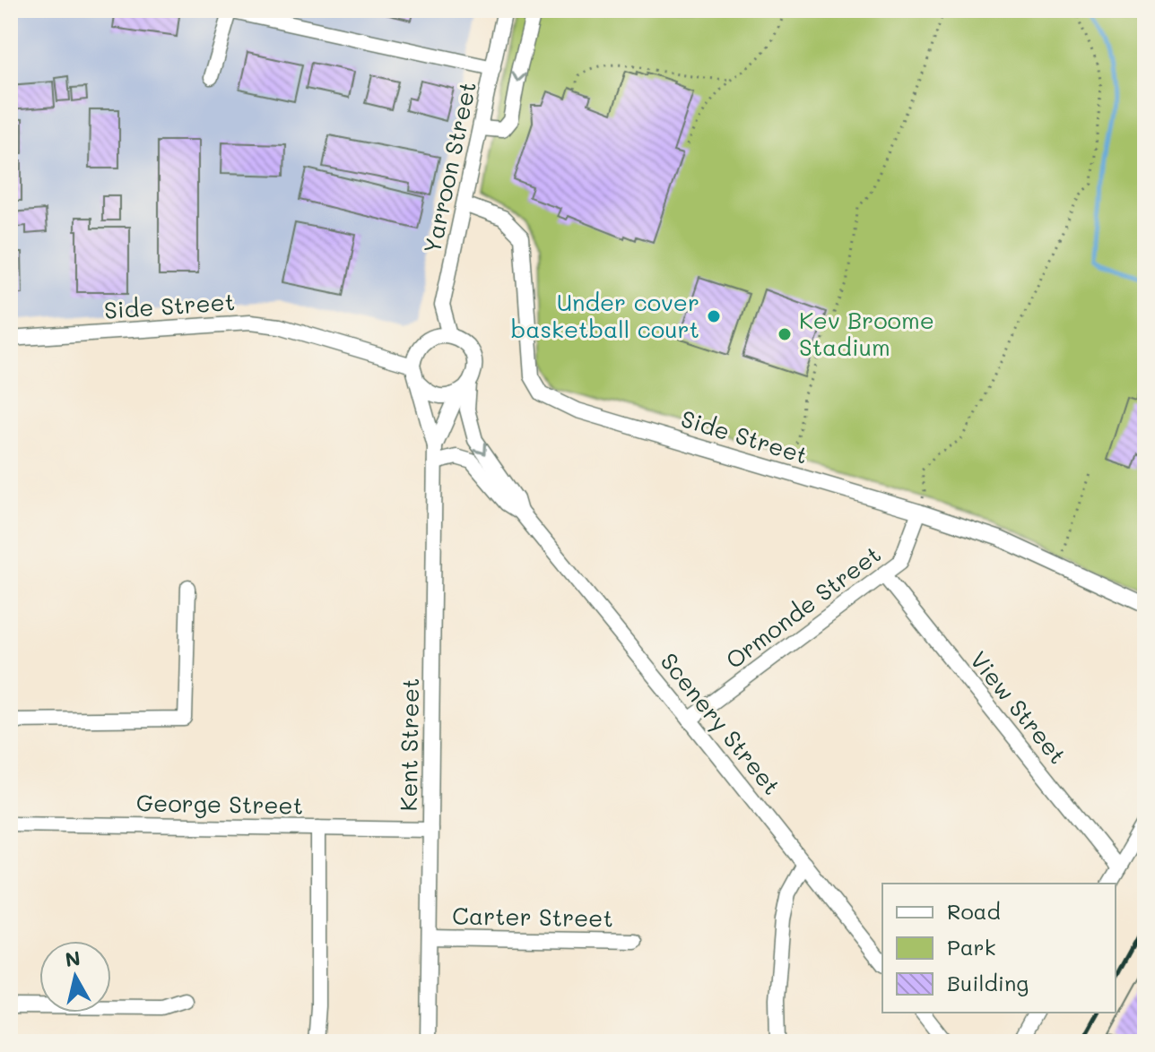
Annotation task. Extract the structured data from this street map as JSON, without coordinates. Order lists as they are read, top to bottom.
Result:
{
  "streets": {
    "street": [
      "Yarroon Street",
      "Side Street",
      "Ormonde Street",
      "View Street",
      "Scenery Street",
      "Kent Street",
      "George Street",
      "Carter Street"
    ]
  },
  "crossings": [
    ["Yarroon Street", "Side Street"],
    ["Yarroon Street", "Scenery Street"],
    ["Yarroon Street", "Kent Street"],
    ["Side Street", "Ormonde Street"],
    ["Side Street", "Scenery Street"],
    ["Side Street", "Kent Street"],
    ["Ormonde Street", "View Street"],
    ["Ormonde Street", "Scenery Street"],
    ["Scenery Street", "Kent Street"],
    ["Kent Street", "George Street"],
    ["Kent Street", "Carter Street"]
  ],
  "places": ["Under cover basketball court", "Kev Broome Stadium"],
  "legend": ["Road", "Park", "Building"],
  "north": "top"
}
